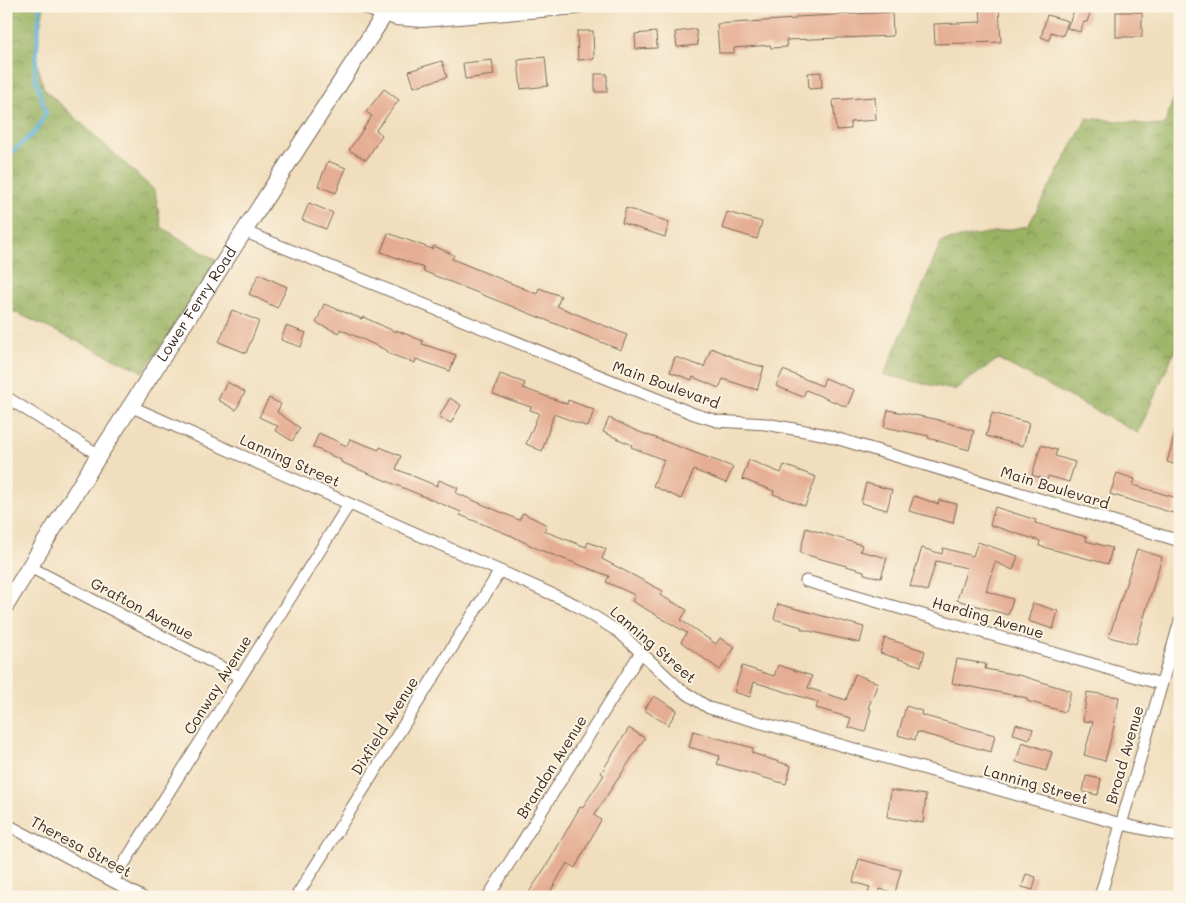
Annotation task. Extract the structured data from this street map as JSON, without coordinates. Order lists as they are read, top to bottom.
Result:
{
  "streets": {
    "street": [
      "Lower Ferry Road",
      "Main Boulevard",
      "Lanning Street",
      "Grafton Avenue",
      "Harding Avenue",
      "Conway Avenue",
      "Dixfield Avenue",
      "Broad Avenue",
      "Brandon Avenue",
      "Theresa Street"
    ]
  },
  "crossings": [
    ["Lower Ferry Road", "Main Boulevard"],
    ["Lower Ferry Road", "Lanning Street"],
    ["Lower Ferry Road", "Grafton Avenue"],
    ["Lanning Street", "Conway Avenue"],
    ["Lanning Street", "Dixfield Avenue"],
    ["Lanning Street", "Broad Avenue"],
    ["Lanning Street", "Brandon Avenue"],
    ["Grafton Avenue", "Conway Avenue"],
    ["Harding Avenue", "Broad Avenue"],
    ["Conway Avenue", "Theresa Street"]
  ]
}
